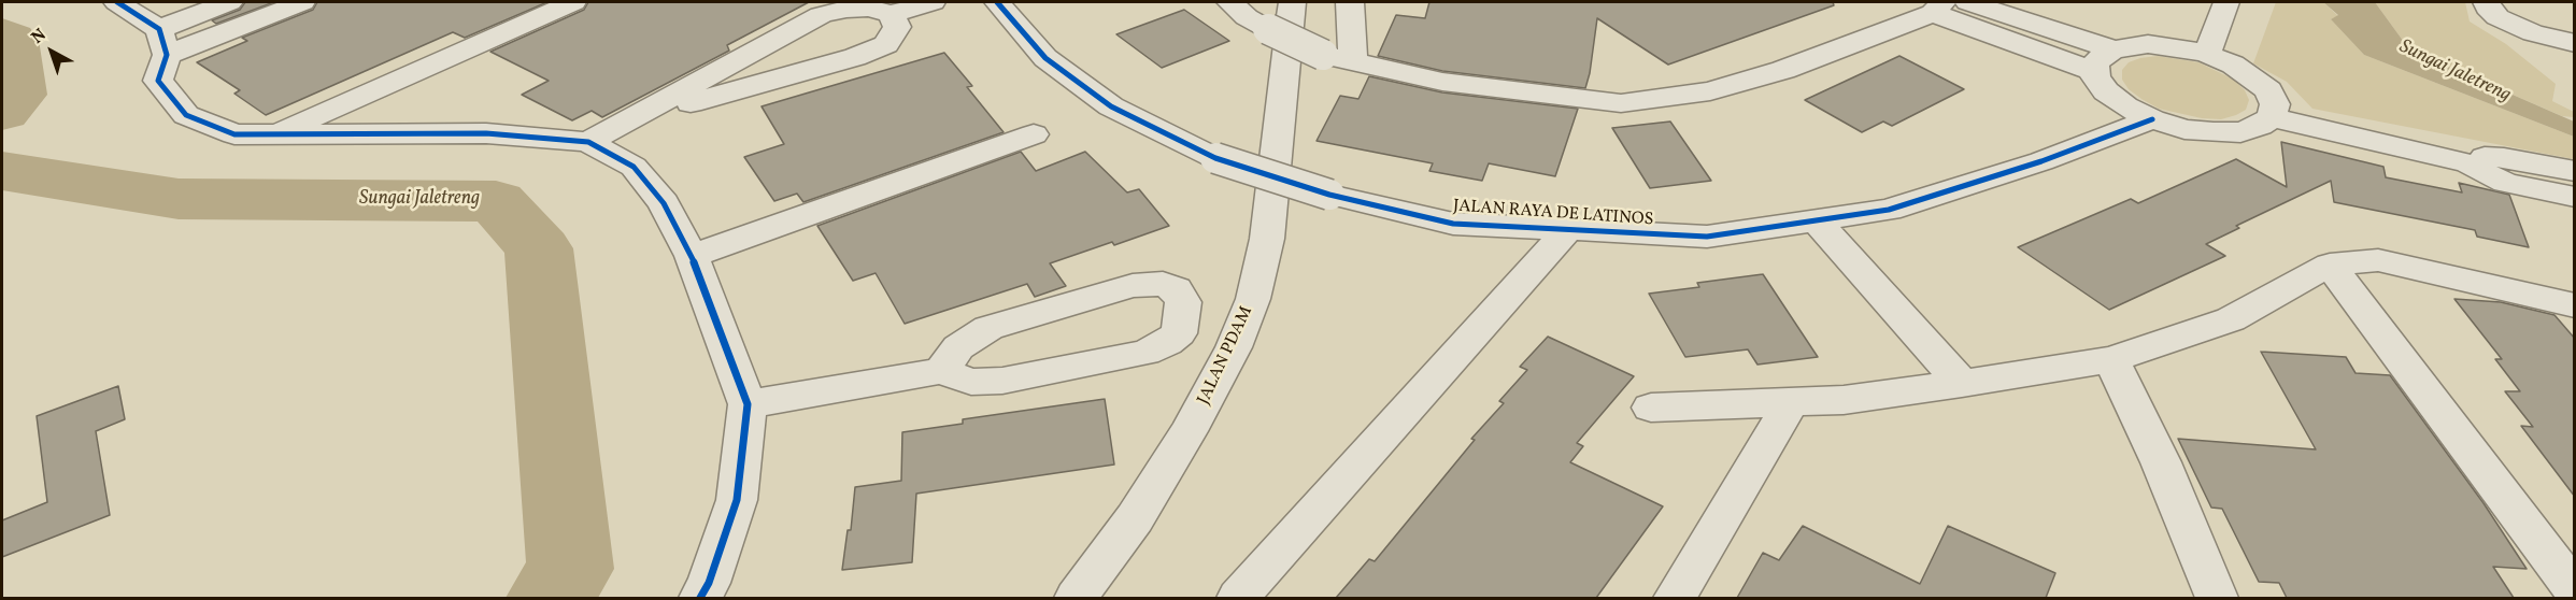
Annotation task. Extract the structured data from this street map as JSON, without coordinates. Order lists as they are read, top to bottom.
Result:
{
  "streets": {
    "street": ["JALAN RAYA DE LATINOS", "JALAN PDAM"]
  },
  "water": ["Sungai Jaletreng"],
  "north": "top left"
}
